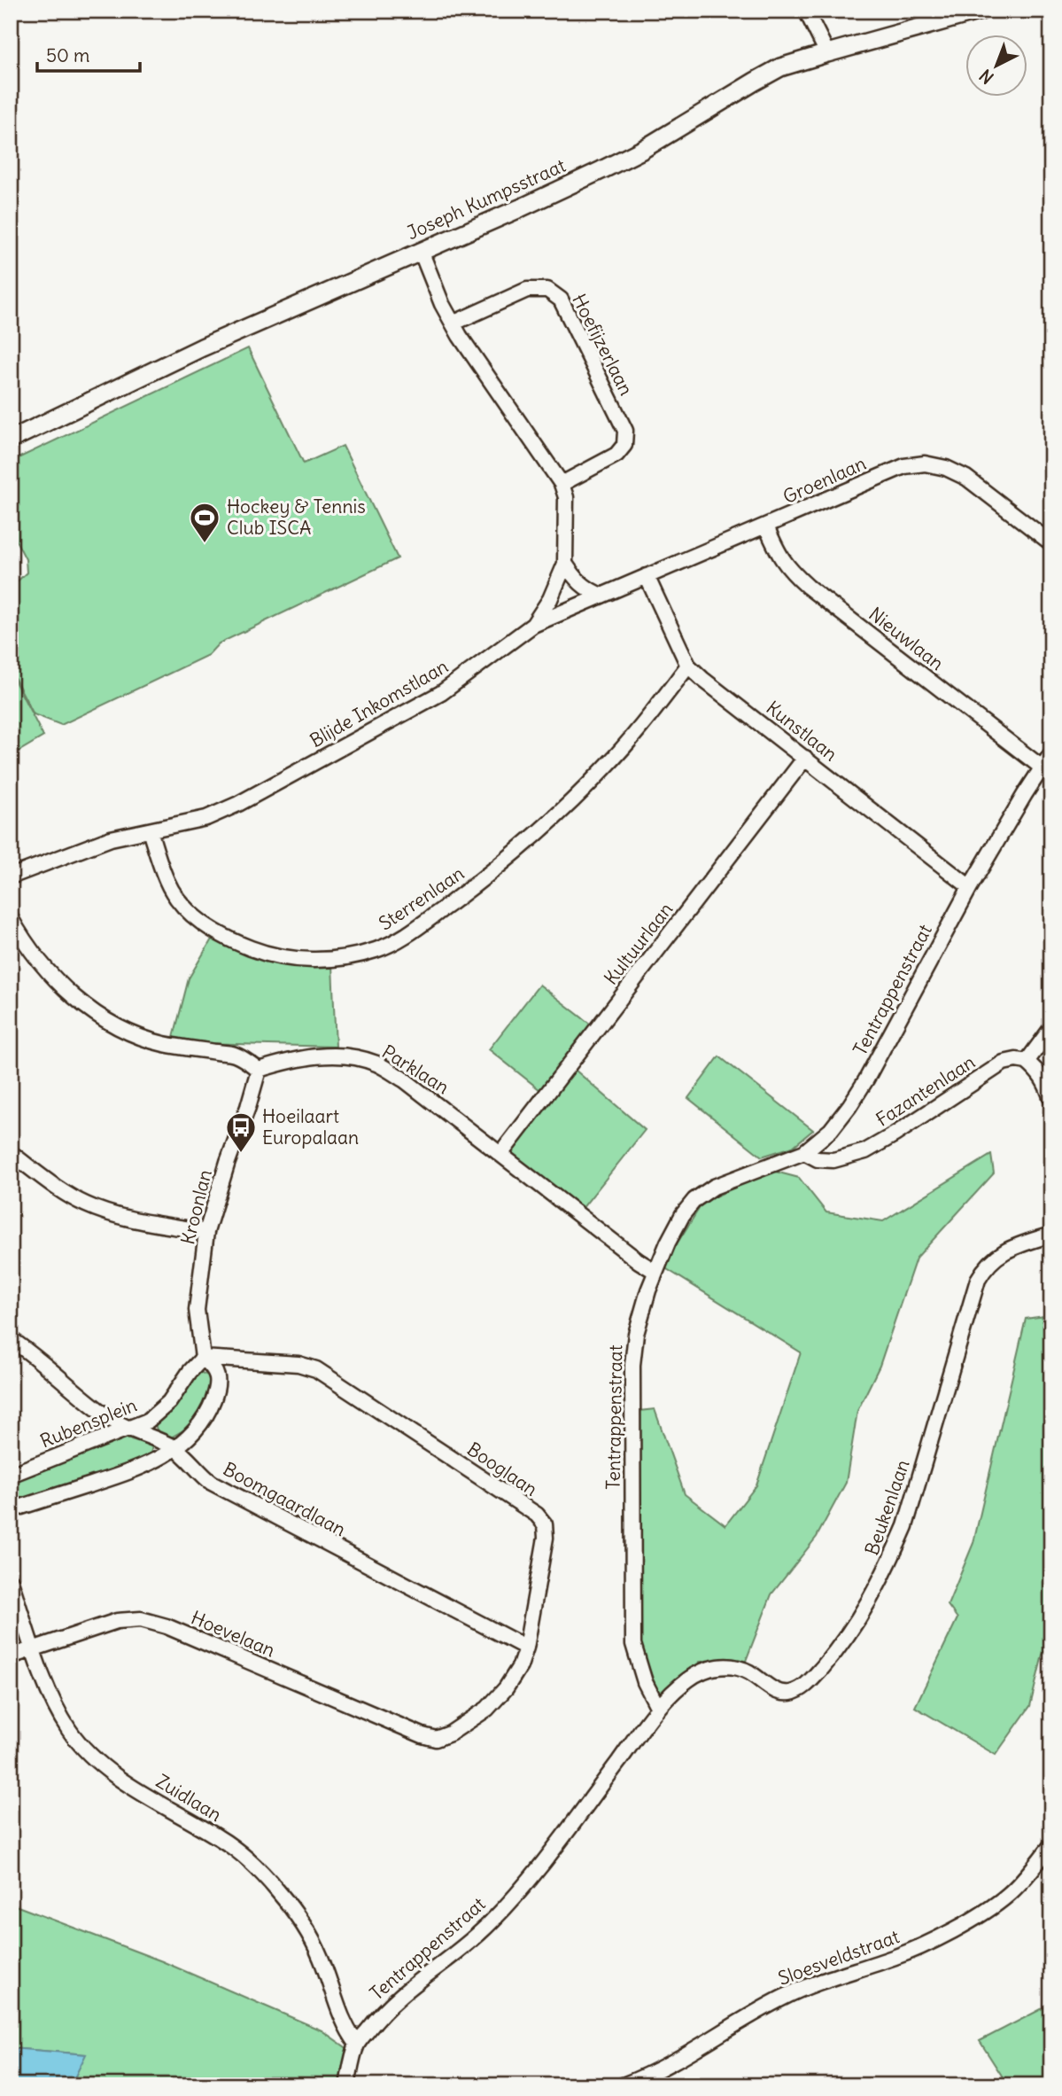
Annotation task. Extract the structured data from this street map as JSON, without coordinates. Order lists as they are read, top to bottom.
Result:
{
  "streets": {
    "street": [
      "Joseph Kumpsstraat",
      "Hoefijzerlaan",
      "Groenlaan",
      "Nieuwlaan",
      "Blijde Inkomstlaan",
      "Kunstlaan",
      "Sterrenlaan",
      "Kultuurlaan",
      "Tentrappenstraat",
      "Parklaan",
      "Fazantenlaan",
      "Kroonlan",
      "Rubensplein",
      "Booglaan",
      "Boomgaardlaan",
      "Beukenlaan",
      "Hoevelaan",
      "Zuidlaan",
      "Sloesveldstraat"
    ]
  },
  "crossings": [
    ["Joseph Kumpsstraat", "Blijde Inkomstlaan"],
    ["Hoefijzerlaan", "Blijde Inkomstlaan"],
    ["Groenlaan", "Nieuwlaan"],
    ["Groenlaan", "Blijde Inkomstlaan"],
    ["Groenlaan", "Kunstlaan"],
    ["Nieuwlaan", "Tentrappenstraat"],
    ["Blijde Inkomstlaan", "Sterrenlaan"],
    ["Kunstlaan", "Sterrenlaan"],
    ["Kunstlaan", "Kultuurlaan"],
    ["Kunstlaan", "Tentrappenstraat"],
    ["Kultuurlaan", "Parklaan"],
    ["Tentrappenstraat", "Parklaan"],
    ["Tentrappenstraat", "Fazantenlaan"],
    ["Tentrappenstraat", "Beukenlaan"],
    ["Tentrappenstraat", "Zuidlaan"],
    ["Parklaan", "Kroonlan"],
    ["Kroonlan", "Rubensplein"],
    ["Kroonlan", "Booglaan"],
    ["Rubensplein", "Booglaan"],
    ["Rubensplein", "Boomgaardlaan"],
    ["Booglaan", "Boomgaardlaan"],
    ["Booglaan", "Hoevelaan"],
    ["Hoevelaan", "Zuidlaan"]
  ],
  "places": {
    "sports": ["Hockey & Tennis Club ISCA"],
    "bus stop": ["Hoeilaart Europalaan"]
  },
  "scale_bar": "50 m",
  "north": "bottom left"
}
